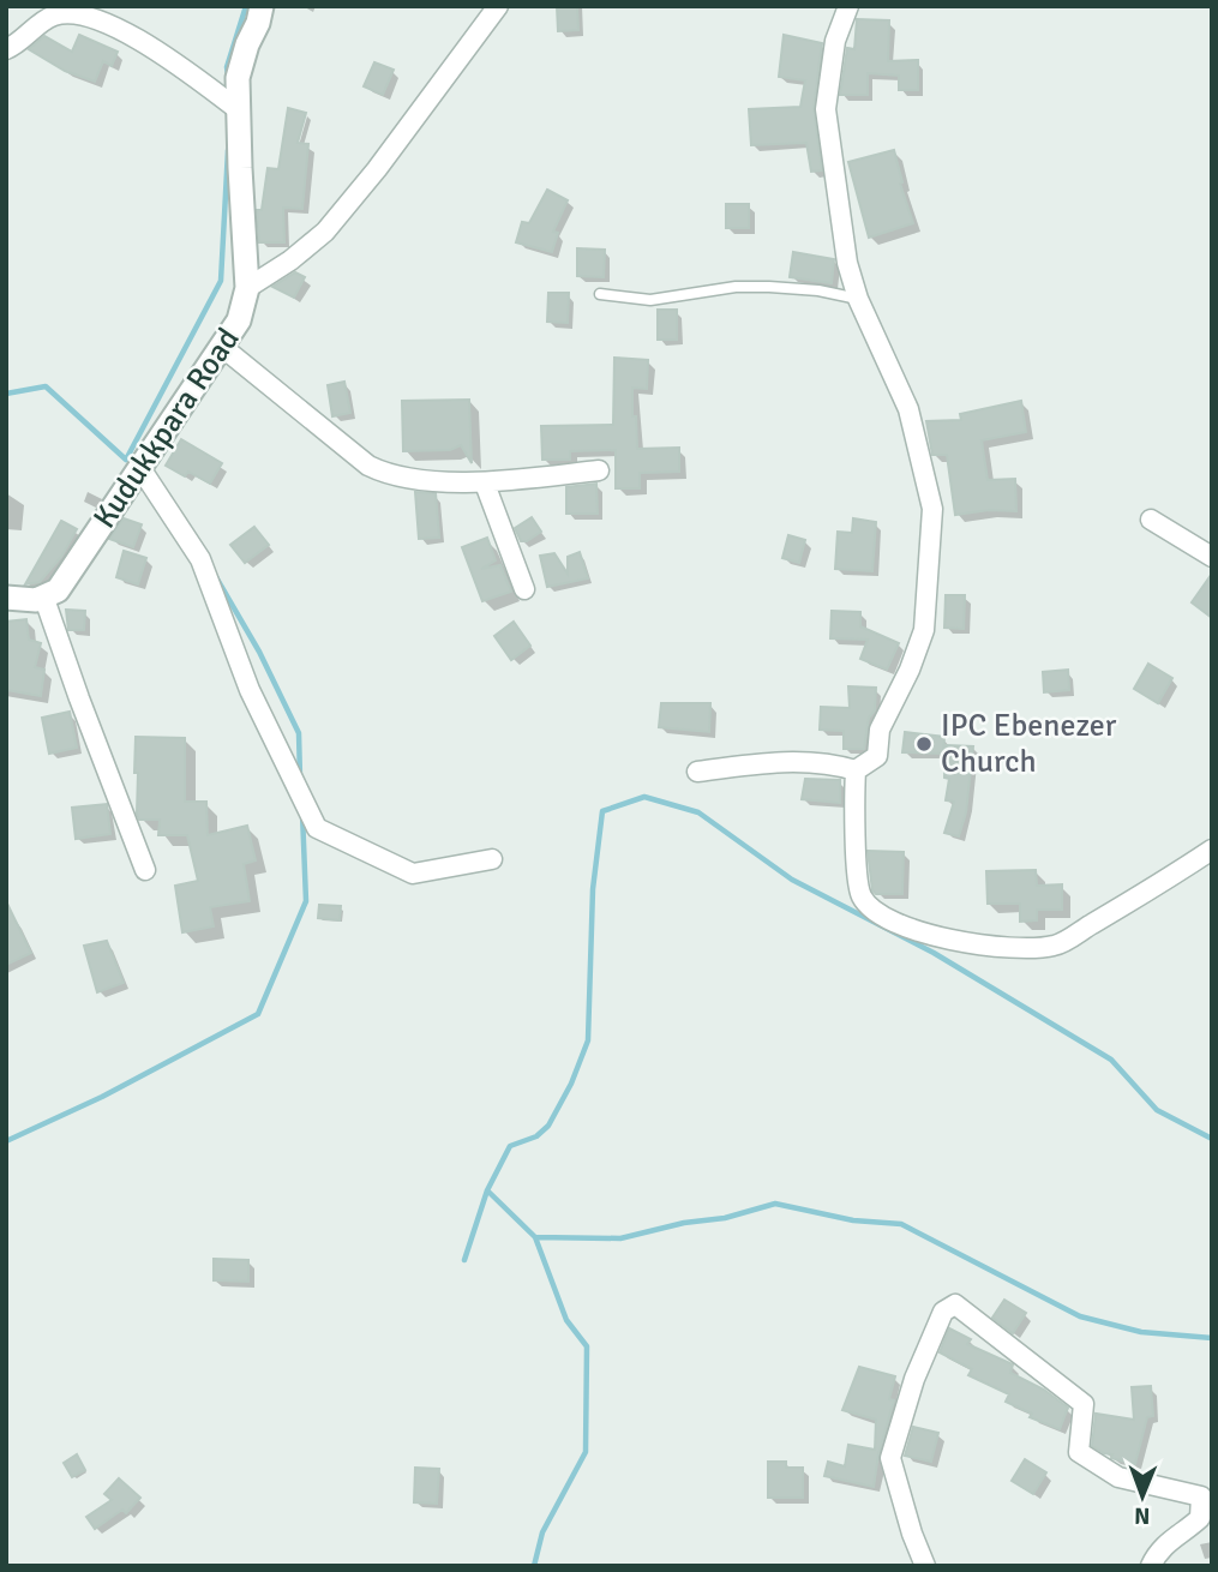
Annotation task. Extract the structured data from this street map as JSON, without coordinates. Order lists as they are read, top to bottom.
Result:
{
  "streets": {
    "street": ["Kudukkpara Road"]
  },
  "places": ["IPC Ebenezer Church"],
  "north": "bottom"
}
